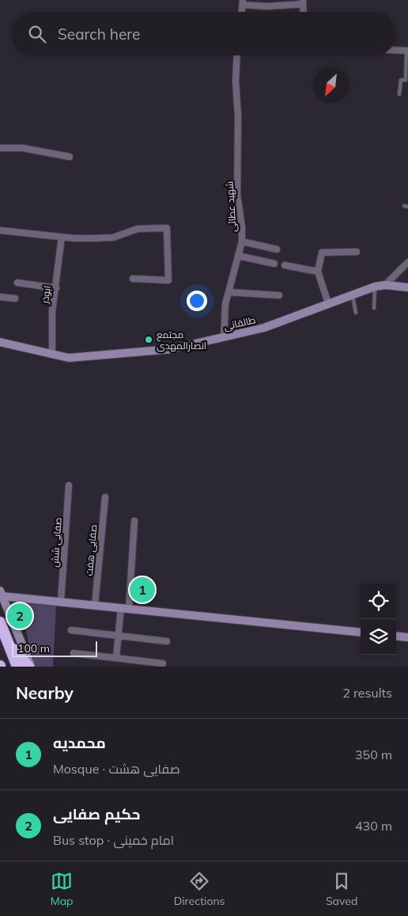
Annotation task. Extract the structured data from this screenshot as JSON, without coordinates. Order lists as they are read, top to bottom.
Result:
{
  "streets": {
    "street": [
      "شهید عطائی",
      "ابوذر",
      "طالقانی",
      "صفایی شش",
      "صفایی هفت"
    ]
  },
  "crossings": [
    ["شهید عطائی", "طالقانی"],
    ["ابوذر", "طالقانی"]
  ],
  "places": ["مجتمع انصارالمهدی"],
  "scale_bar": "100 m",
  "north": "bottom left",
  "page": {
    "search": "Search here",
    "pins": ["1", "2"],
    "scale": "100 m",
    "heading": ["Nearby", "2 results"],
    "list": [
      {
        "mark": "1",
        "name": "محمدیه",
        "note": "Mosque · صفایی هشت",
        "value": "350 m"
      },
      {
        "mark": "2",
        "name": "حکیم صفایی",
        "note": "Bus stop · امام خمینی",
        "value": "430 m"
      }
    ],
    "nav": ["Map", "Directions", "Saved"]
  }
}
